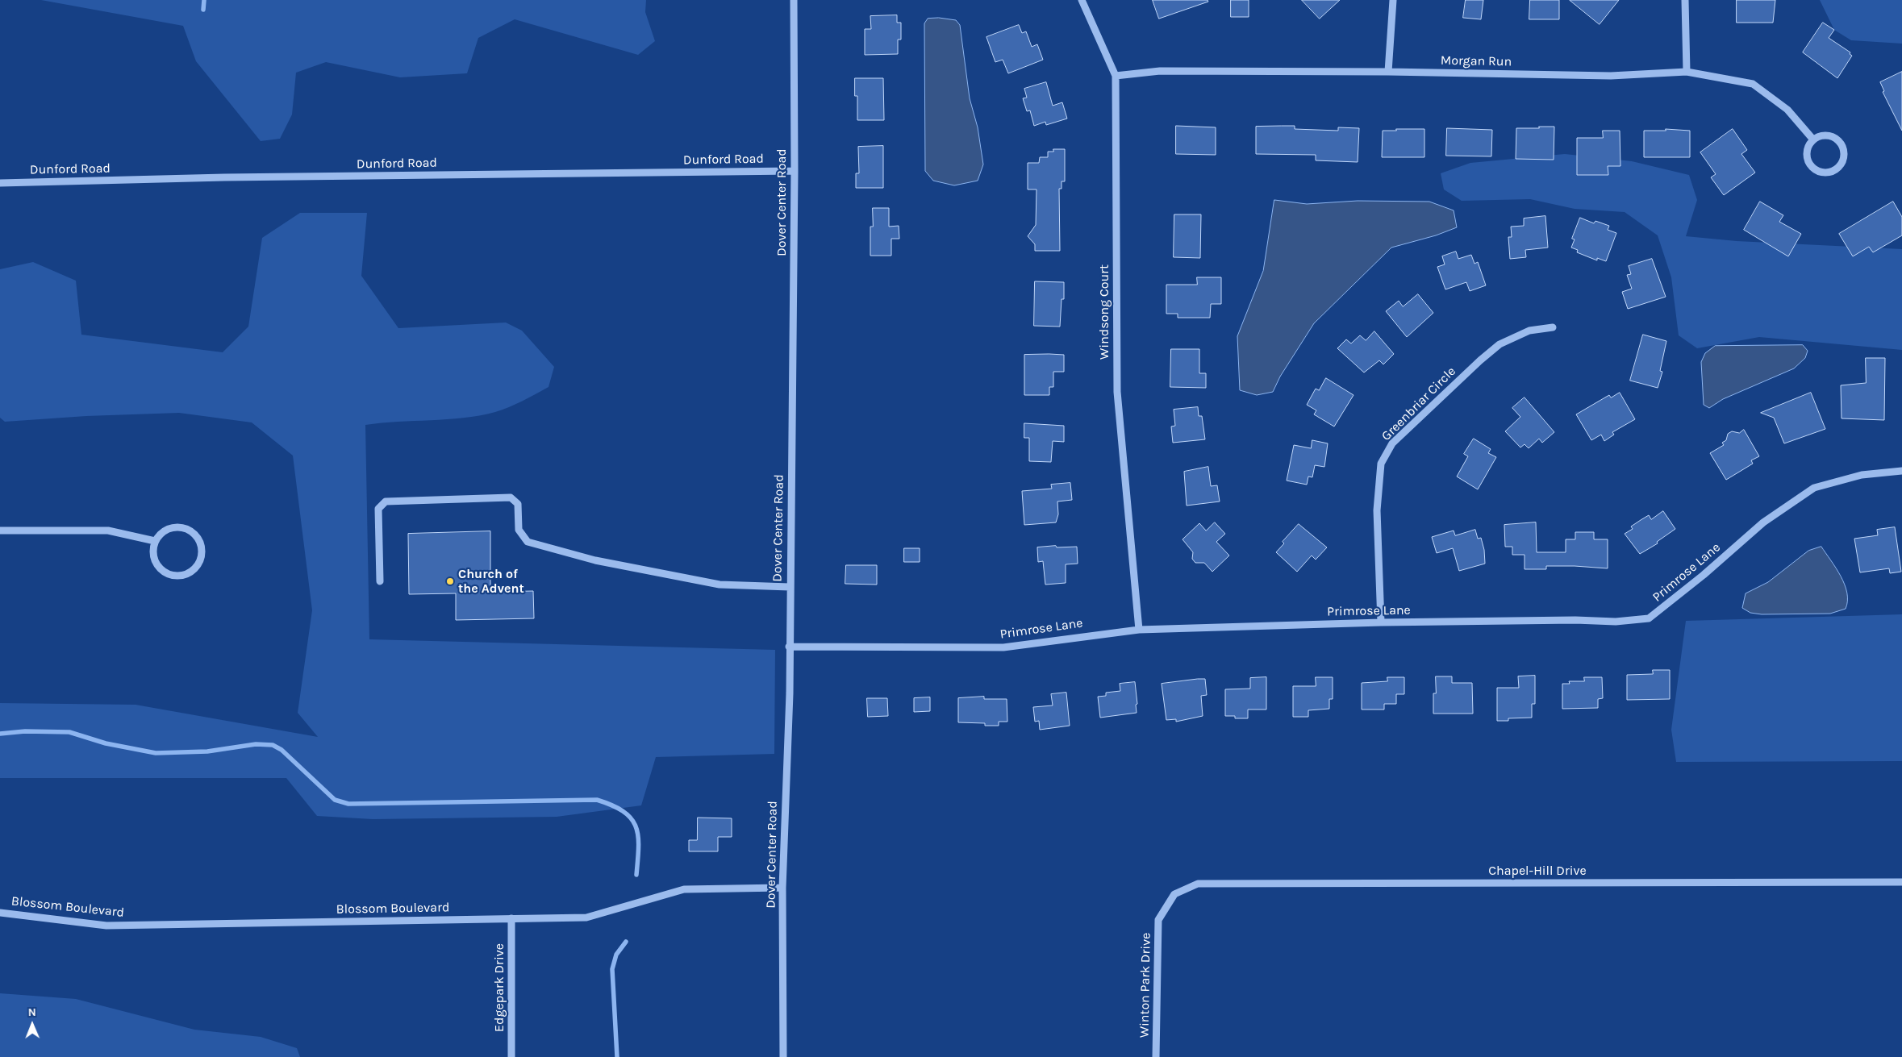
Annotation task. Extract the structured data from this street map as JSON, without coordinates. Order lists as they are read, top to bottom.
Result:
{
  "streets": {
    "street": [
      "Morgan Run",
      "Dunford Road",
      "Dover Center Road",
      "Windsong Court",
      "Greenbriar Circle",
      "Primrose Lane",
      "Chapel-Hill Drive",
      "Blossom Boulevard",
      "Winton Park Drive",
      "Edgepark Drive"
    ]
  },
  "crossings": [
    ["Morgan Run", "Windsong Court"],
    ["Dunford Road", "Dover Center Road"],
    ["Dover Center Road", "Primrose Lane"],
    ["Dover Center Road", "Blossom Boulevard"],
    ["Windsong Court", "Primrose Lane"],
    ["Greenbriar Circle", "Primrose Lane"],
    ["Chapel-Hill Drive", "Winton Park Drive"],
    ["Blossom Boulevard", "Edgepark Drive"]
  ],
  "places": ["Church of the Advent"],
  "north": "top"
}
